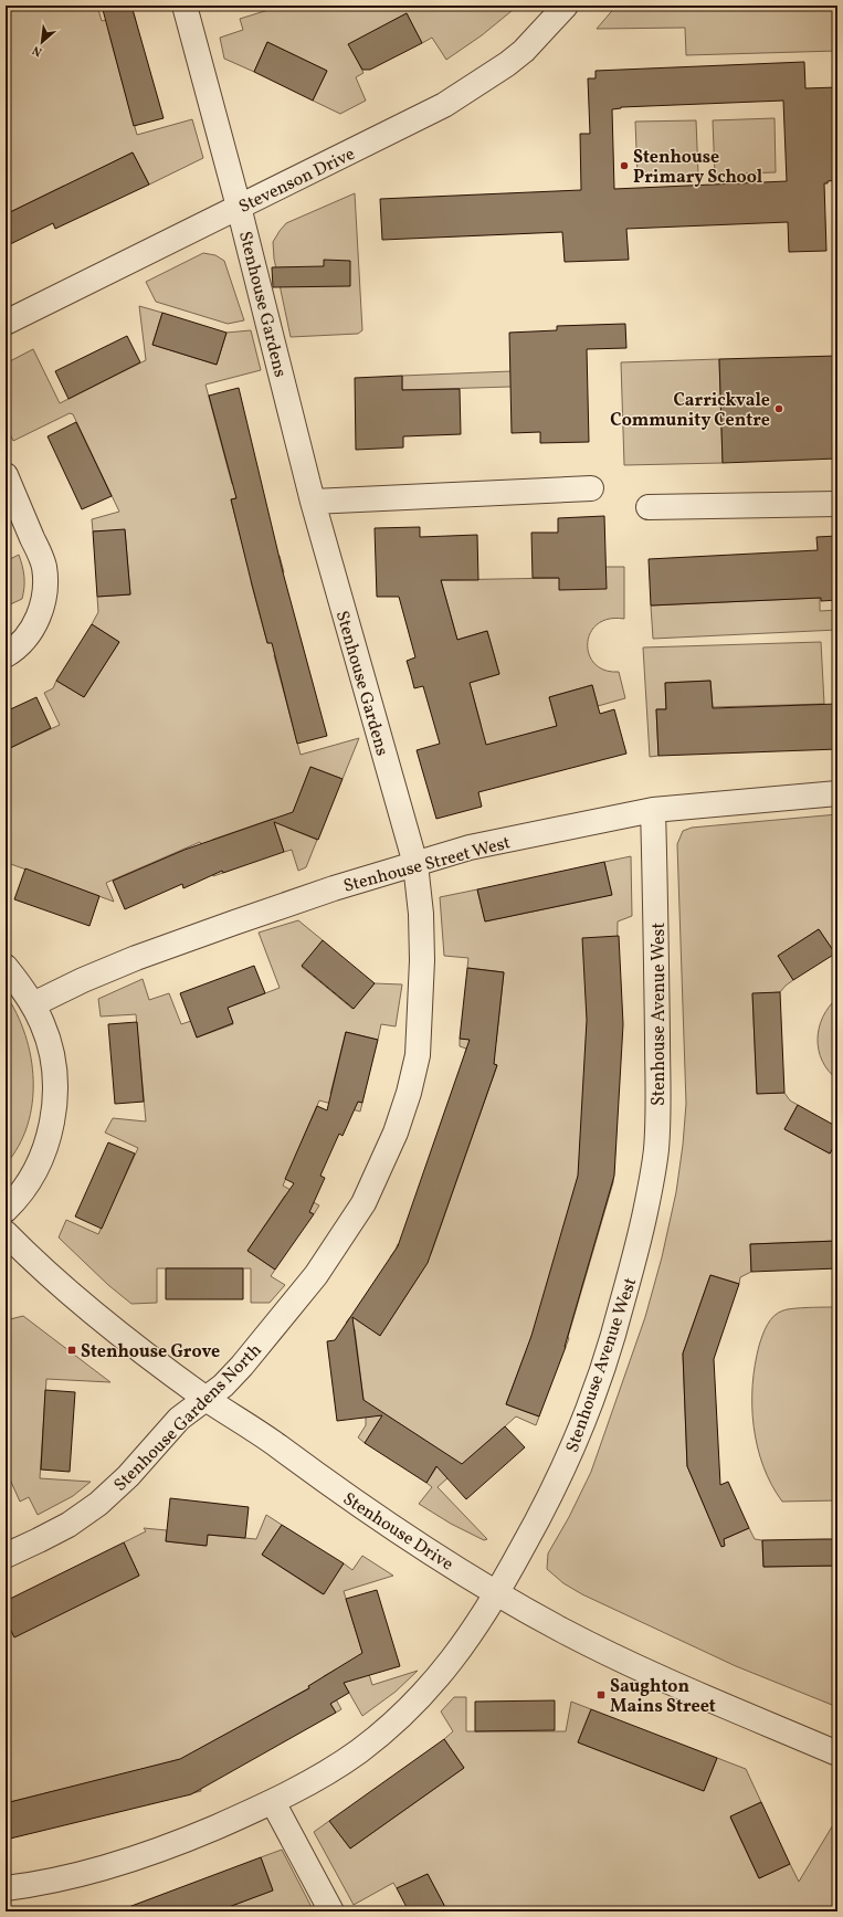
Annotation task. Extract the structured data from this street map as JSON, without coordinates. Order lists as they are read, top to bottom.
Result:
{
  "streets": {
    "street": [
      "Stevenson Drive",
      "Stenhouse Gardens",
      "Stenhouse Street West",
      "Stenhouse Avenue West",
      "Stenhouse Gardens North",
      "Stenhouse Drive"
    ]
  },
  "crossings": [
    ["Stevenson Drive", "Stenhouse Gardens"],
    ["Stenhouse Gardens", "Stenhouse Street West"],
    ["Stenhouse Gardens", "Stenhouse Gardens North"],
    ["Stenhouse Street West", "Stenhouse Avenue West"],
    ["Stenhouse Street West", "Stenhouse Gardens North"],
    ["Stenhouse Avenue West", "Stenhouse Drive"],
    ["Stenhouse Gardens North", "Stenhouse Drive"]
  ],
  "places": {
    "other": ["Stenhouse Primary School", "Carrickvale Community Centre"],
    "transit": ["Stenhouse Grove", "Saughton Mains Street"]
  },
  "north": "bottom left"
}
